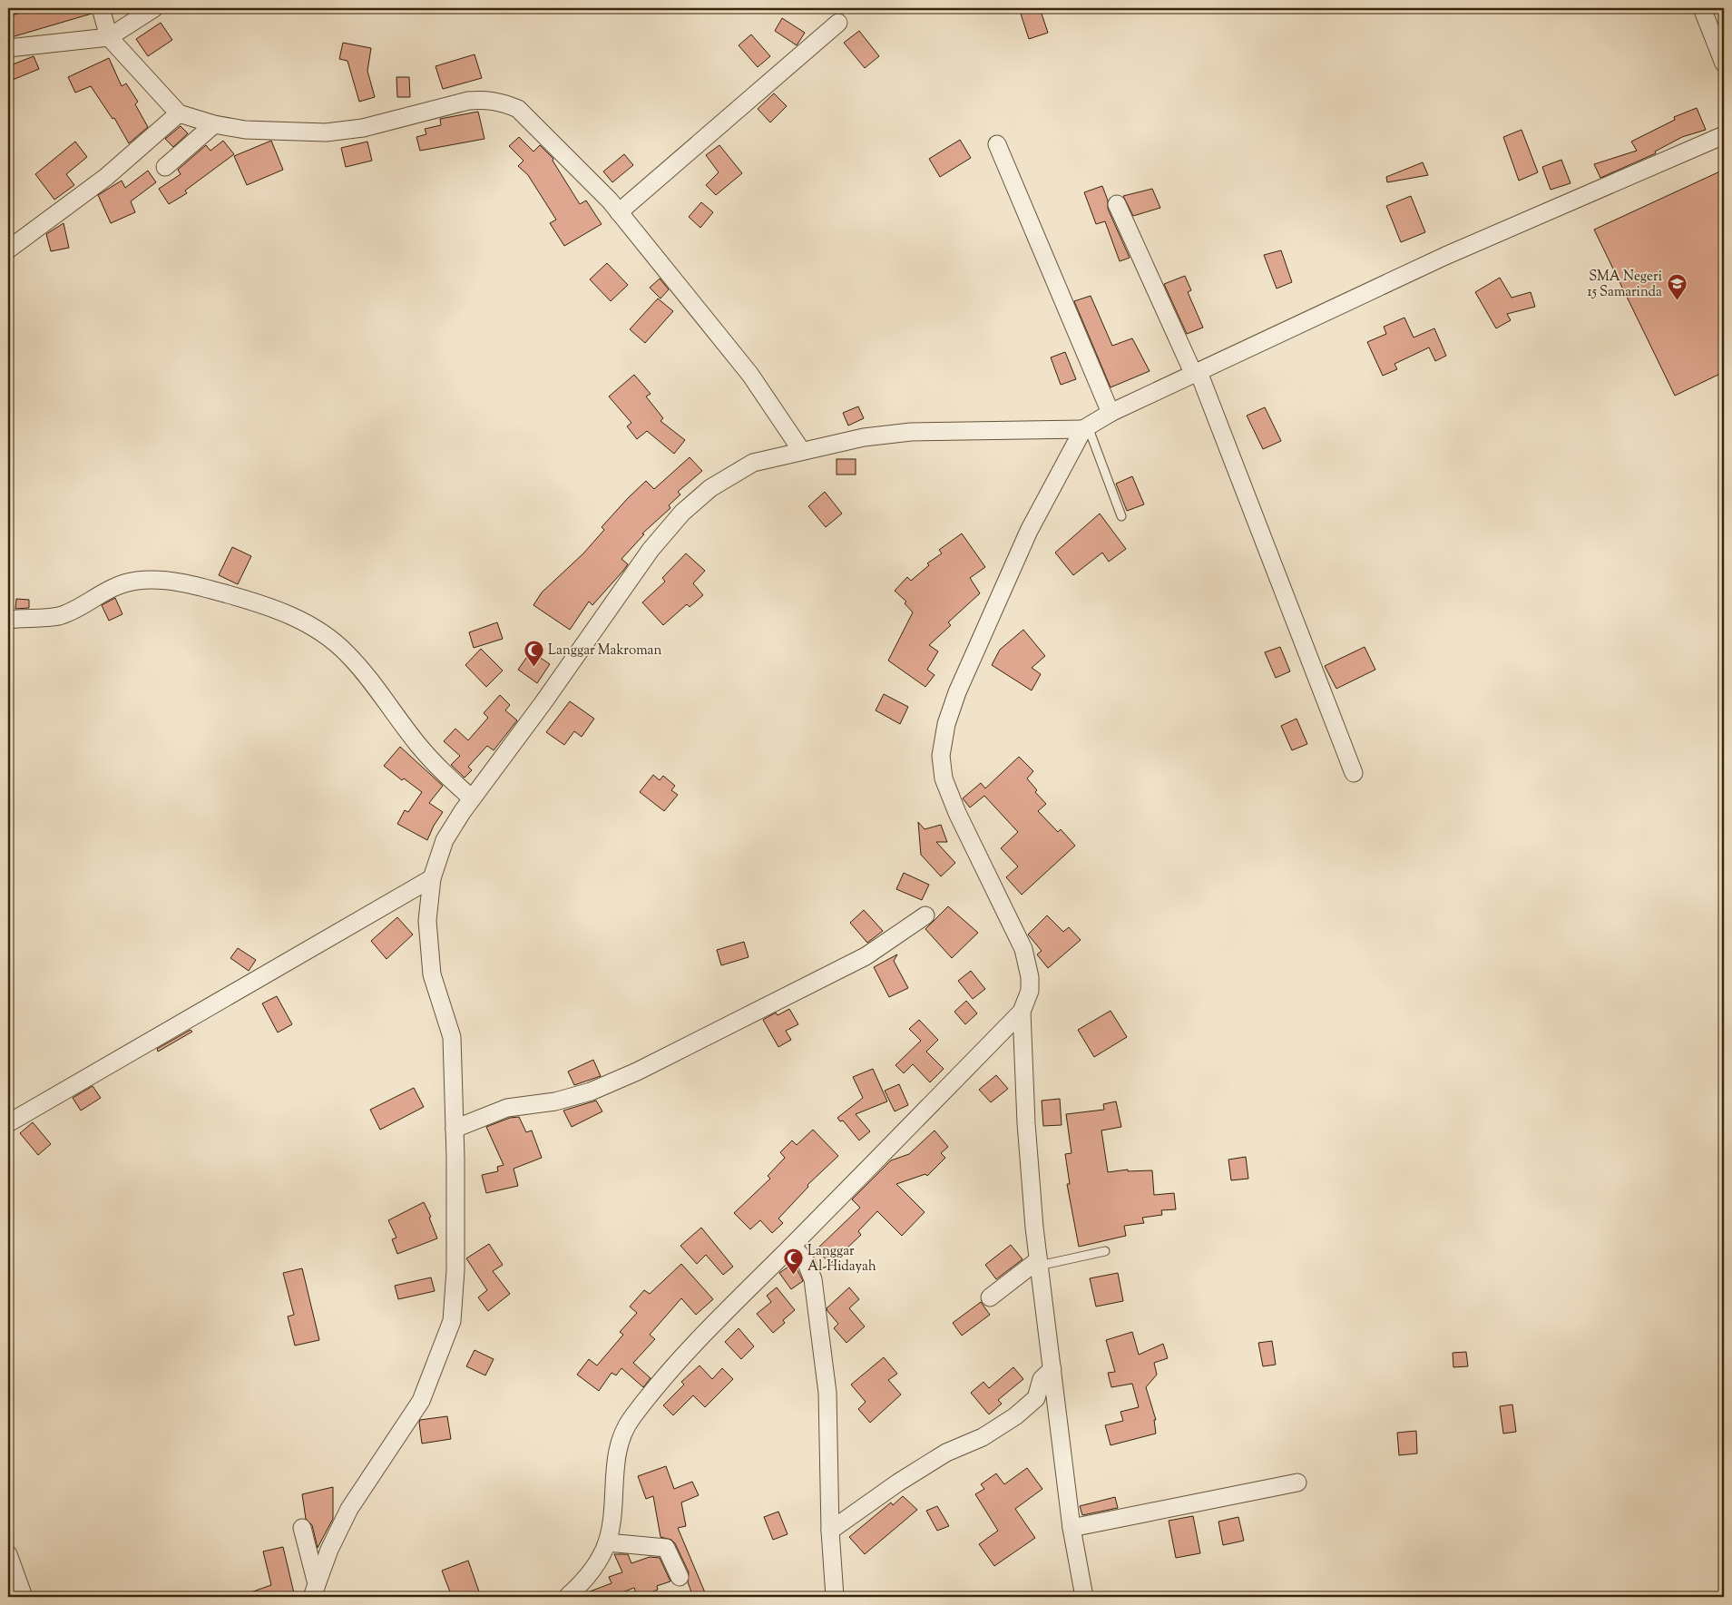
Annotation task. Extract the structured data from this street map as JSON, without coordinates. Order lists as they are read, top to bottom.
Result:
{
  "places": {
    "school or university": ["SMA Negeri 15 Samarinda"],
    "mosque": ["Langgar Makroman", "Langgar Al-Hidayah"]
  }
}
